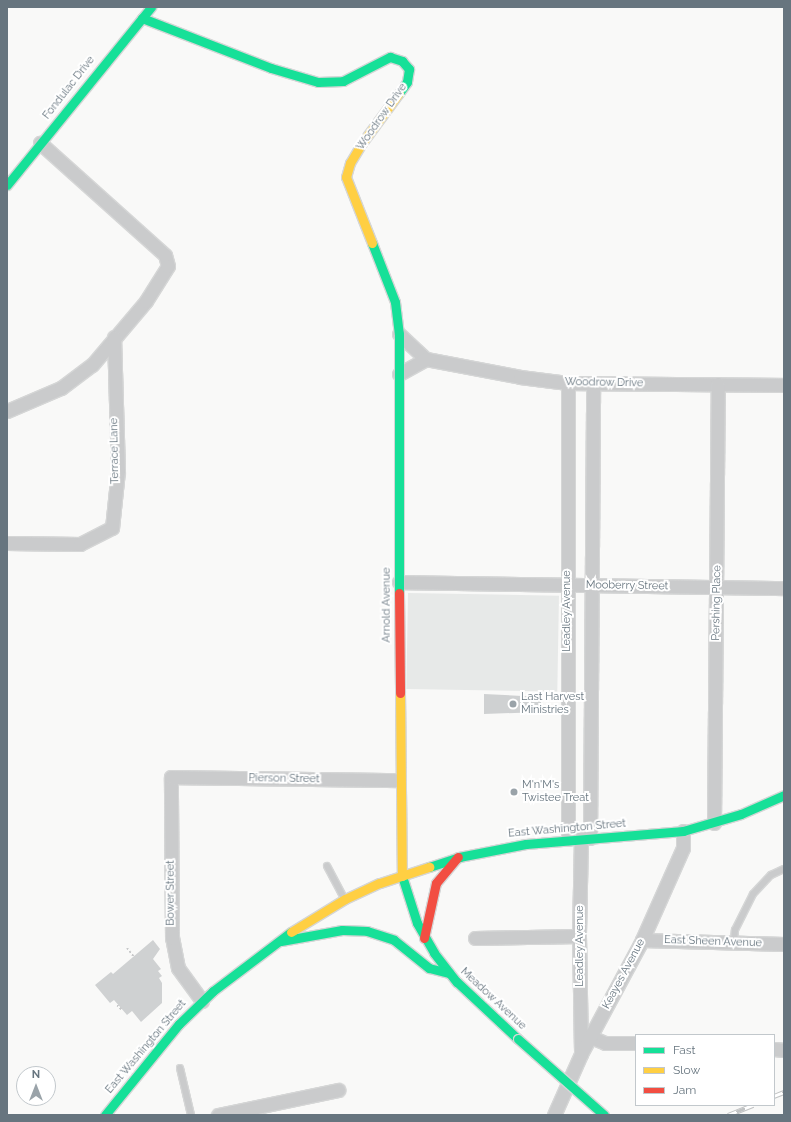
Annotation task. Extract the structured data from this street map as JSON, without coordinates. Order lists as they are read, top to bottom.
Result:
{
  "streets": {
    "main road": [
      "Fondulac Drive",
      "Woodrow Drive",
      "Arnold Avenue",
      "East Washington Street",
      "Meadow Avenue"
    ],
    "street": [
      "Terrace Lane",
      "Mooberry Street",
      "Pershing Place",
      "Leadley Avenue",
      "Pierson Street",
      "Bower Street",
      "East Sheen Avenue",
      "Keayes Avenue"
    ]
  },
  "crossings": [
    ["Fondulac Drive", "Woodrow Drive"],
    ["Woodrow Drive", "Pershing Place"],
    ["Woodrow Drive", "Arnold Avenue"],
    ["Woodrow Drive", "Leadley Avenue"],
    ["Mooberry Street", "Pershing Place"],
    ["Mooberry Street", "Arnold Avenue"],
    ["Mooberry Street", "Leadley Avenue"],
    ["Pershing Place", "East Washington Street"],
    ["Arnold Avenue", "Pierson Street"],
    ["Arnold Avenue", "East Washington Street"],
    ["Arnold Avenue", "Meadow Avenue"],
    ["Leadley Avenue", "East Washington Street"],
    ["Leadley Avenue", "Keayes Avenue"],
    ["Pierson Street", "Bower Street"],
    ["East Washington Street", "Bower Street"],
    ["East Washington Street", "Keayes Avenue"],
    ["East Washington Street", "Meadow Avenue"],
    ["East Sheen Avenue", "Keayes Avenue"]
  ],
  "places": ["Last Harvest Ministries", "M'n'M's Twistee Treat"],
  "legend": ["Fast", "Slow", "Jam"],
  "north": "top"
}
